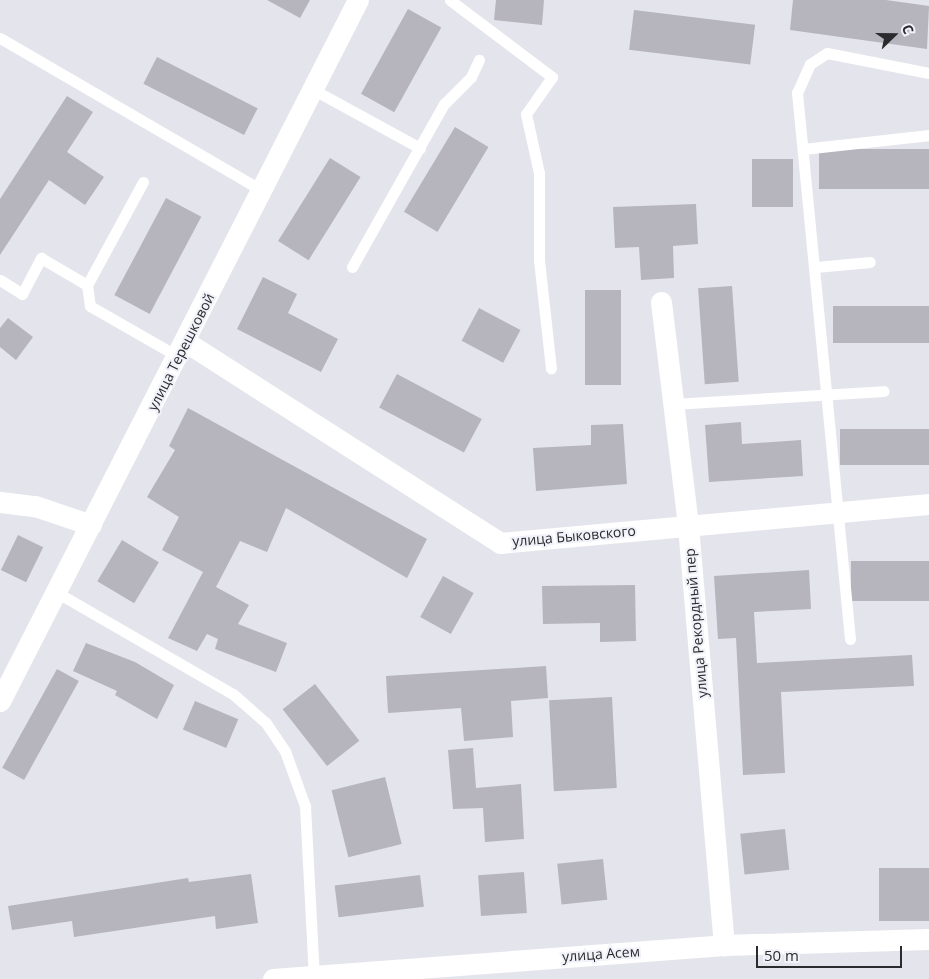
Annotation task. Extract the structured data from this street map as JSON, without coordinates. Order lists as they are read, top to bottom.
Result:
{
  "streets": {
    "street": [
      "улица Терешковой",
      "улица Быковского",
      "улица Рекордный пер",
      "улица Асем"
    ]
  },
  "crossings": [
    ["улица Терешковой", "улица Быковского"],
    ["улица Быковского", "улица Рекордный пер"],
    ["улица Рекордный пер", "улица Асем"]
  ],
  "scale_bar": "50 m",
  "north": "right"
}
